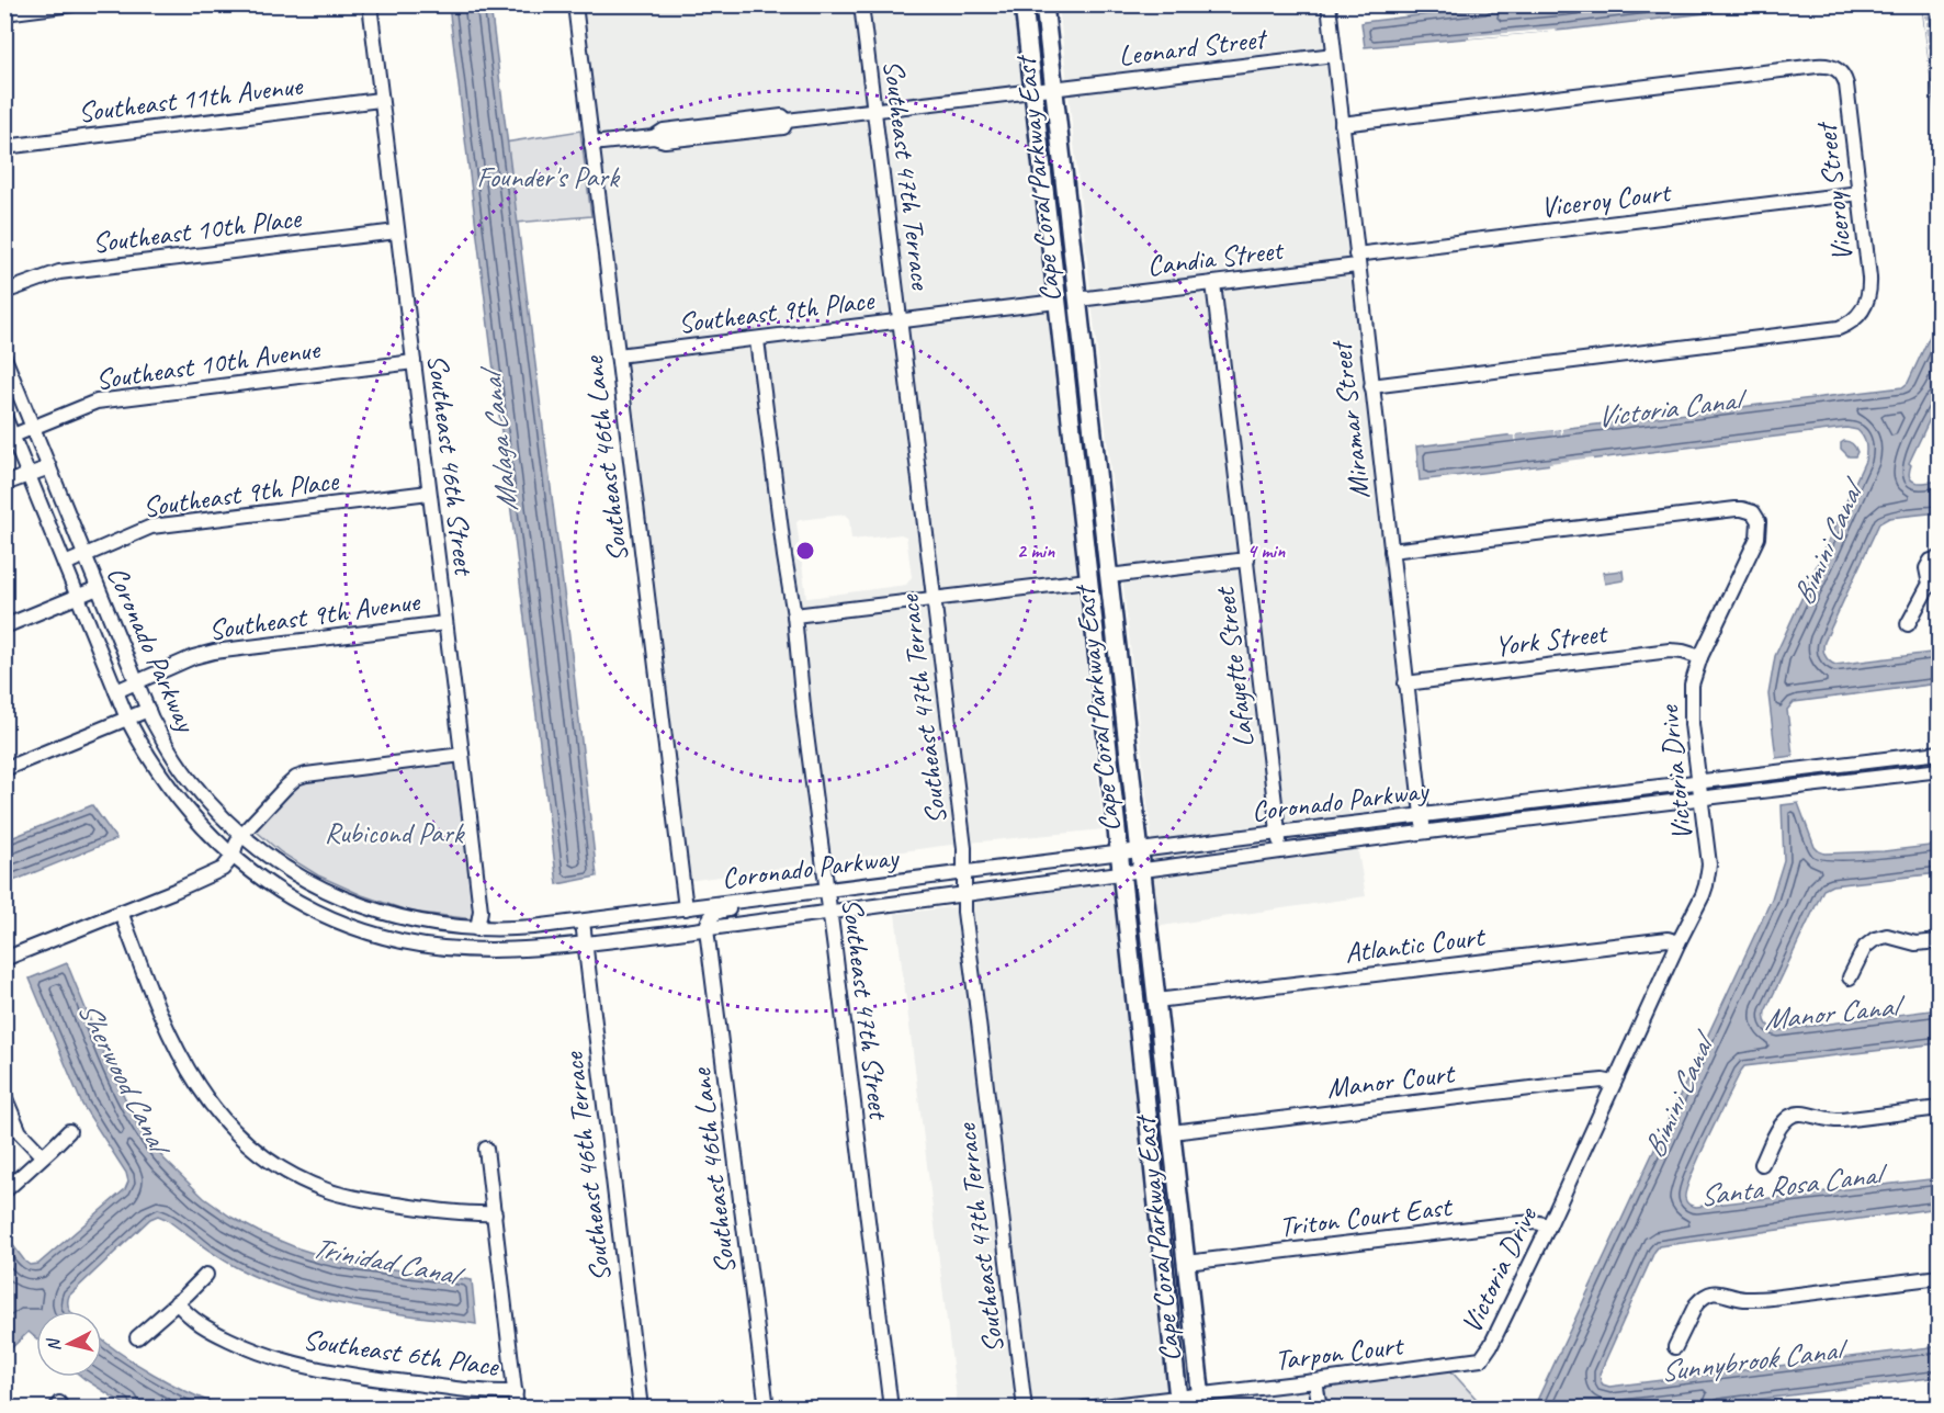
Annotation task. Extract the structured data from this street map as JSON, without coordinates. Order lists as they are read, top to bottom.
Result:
{
  "streets": {
    "main road": ["Cape Coral Parkway East"],
    "street": [
      "Leonard Street",
      "Southeast 11th Avenue",
      "Southeast 47th Terrace",
      "Viceroy Street",
      "Viceroy Court",
      "Southeast 10th Place",
      "Candia Street",
      "Southeast 9th Place",
      "Southeast 10th Avenue",
      "Miramar Street",
      "Southeast 46th Lane",
      "Southeast 46th Street",
      "Southeast 9th Avenue",
      "York Street",
      "Coronado Parkway",
      "Lafayette Street",
      "Victoria Drive",
      "Atlantic Court",
      "Southeast 47th Street",
      "Manor Court",
      "Southeast 46th Terrace",
      "Triton Court East",
      "Southeast 6th Place",
      "Tarpon Court"
    ]
  },
  "crossings": [
    ["Leonard Street", "Cape Coral Parkway East"],
    ["Leonard Street", "Miramar Street"],
    ["Southeast 11th Avenue", "Southeast 46th Street"],
    ["Southeast 47th Terrace", "Southeast 9th Place"],
    ["Southeast 47th Terrace", "Coronado Parkway"],
    ["Cape Coral Parkway East", "Candia Street"],
    ["Cape Coral Parkway East", "Southeast 9th Place"],
    ["Cape Coral Parkway East", "Coronado Parkway"],
    ["Cape Coral Parkway East", "Atlantic Court"],
    ["Cape Coral Parkway East", "Manor Court"],
    ["Cape Coral Parkway East", "Triton Court East"],
    ["Cape Coral Parkway East", "Tarpon Court"],
    ["Viceroy Street", "Viceroy Court"],
    ["Viceroy Street", "Miramar Street"],
    ["Viceroy Court", "Candia Street"],
    ["Viceroy Court", "Miramar Street"],
    ["Southeast 10th Place", "Southeast 46th Street"],
    ["Candia Street", "Miramar Street"],
    ["Candia Street", "Lafayette Street"],
    ["Southeast 9th Place", "Southeast 46th Lane"],
    ["Southeast 9th Place", "Southeast 46th Street"],
    ["Southeast 9th Place", "Coronado Parkway"],
    ["Southeast 9th Place", "Southeast 47th Street"],
    ["Southeast 10th Avenue", "Southeast 46th Street"],
    ["Southeast 10th Avenue", "Coronado Parkway"],
    ["Miramar Street", "York Street"],
    ["Miramar Street", "Coronado Parkway"],
    ["Miramar Street", "Victoria Drive"],
    ["Southeast 46th Lane", "Coronado Parkway"],
    ["Southeast 46th Street", "Southeast 9th Avenue"],
    ["Southeast 46th Street", "Coronado Parkway"],
    ["Southeast 9th Avenue", "Coronado Parkway"],
    ["York Street", "Victoria Drive"],
    ["Coronado Parkway", "Lafayette Street"],
    ["Coronado Parkway", "Victoria Drive"],
    ["Coronado Parkway", "Southeast 47th Street"],
    ["Coronado Parkway", "Southeast 46th Terrace"],
    ["Victoria Drive", "Atlantic Court"],
    ["Victoria Drive", "Manor Court"],
    ["Victoria Drive", "Triton Court East"],
    ["Victoria Drive", "Tarpon Court"]
  ],
  "water": [
    "Victoria Canal",
    "Malaga Canal",
    "Bimini Canal",
    "Manor Canal",
    "Sherwood Canal",
    "Santa Rosa Canal",
    "Trinidad Canal",
    "Sunnybrook Canal"
  ],
  "parks": ["Founder's Park", "Rubicond Park"],
  "north": "left",
  "rings": ["2 min", "4 min"]
}
